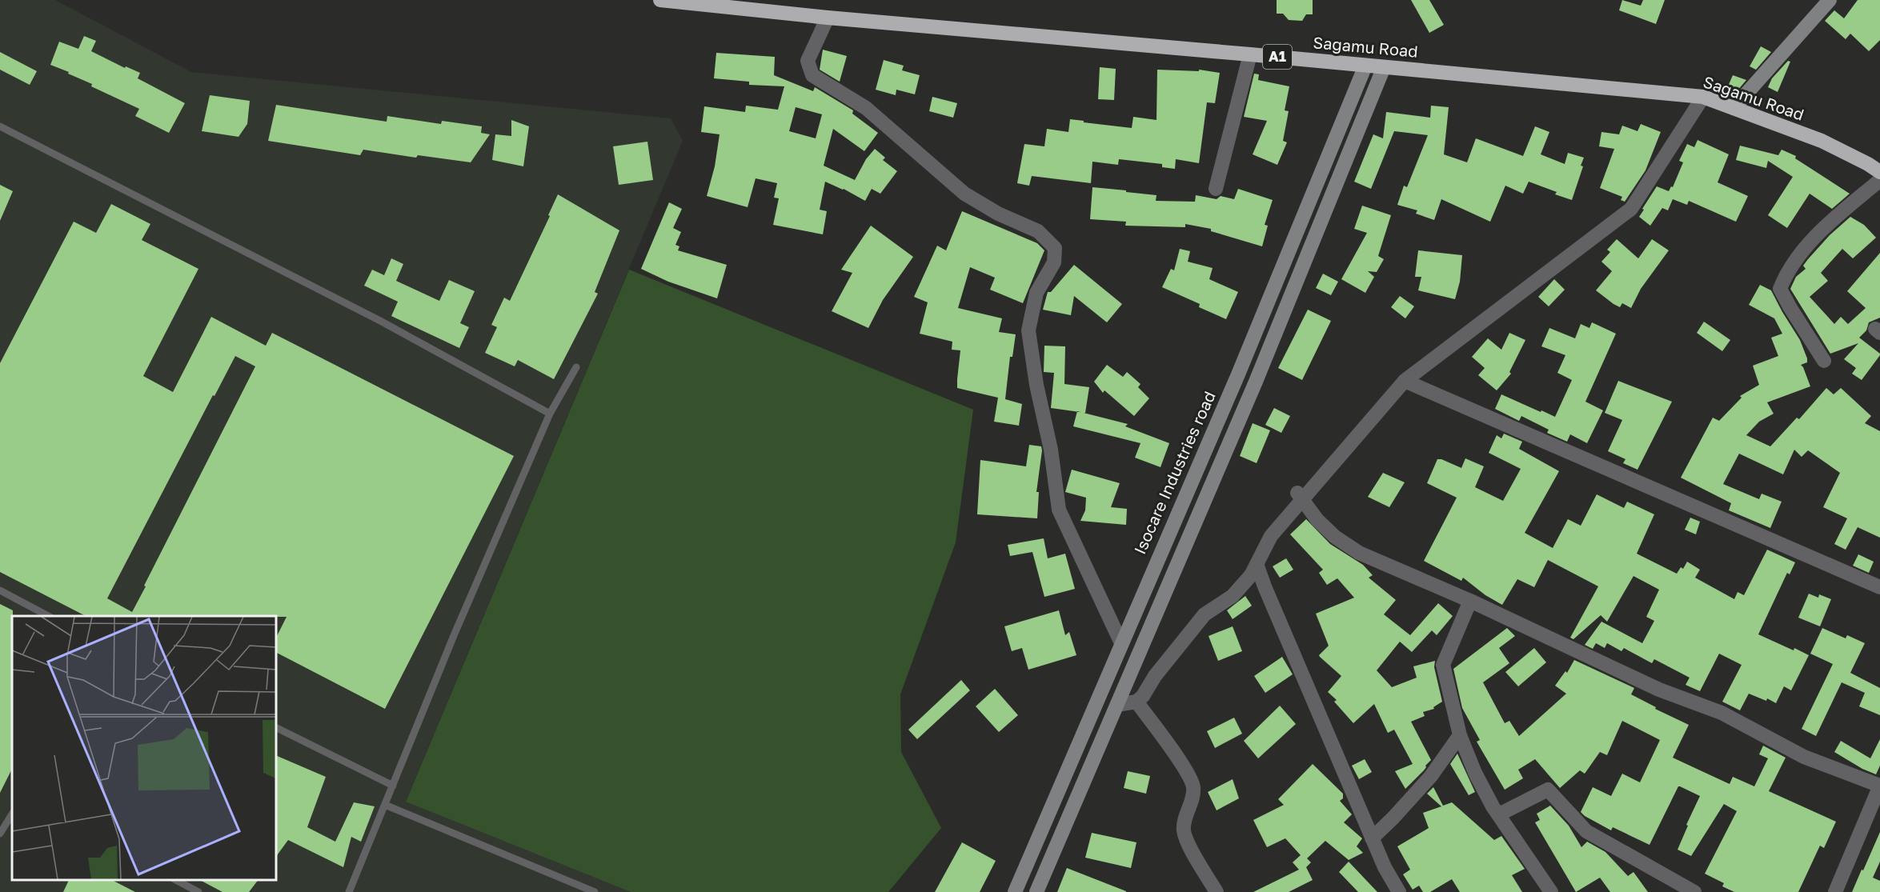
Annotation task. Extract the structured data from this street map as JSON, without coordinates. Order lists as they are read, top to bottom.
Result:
{
  "streets": {
    "highway": ["Sagamu Road", "A1"],
    "street": ["Isocare Industries road"]
  },
  "crossings": [
    ["Sagamu Road", "Isocare Industries road"]
  ]
}
